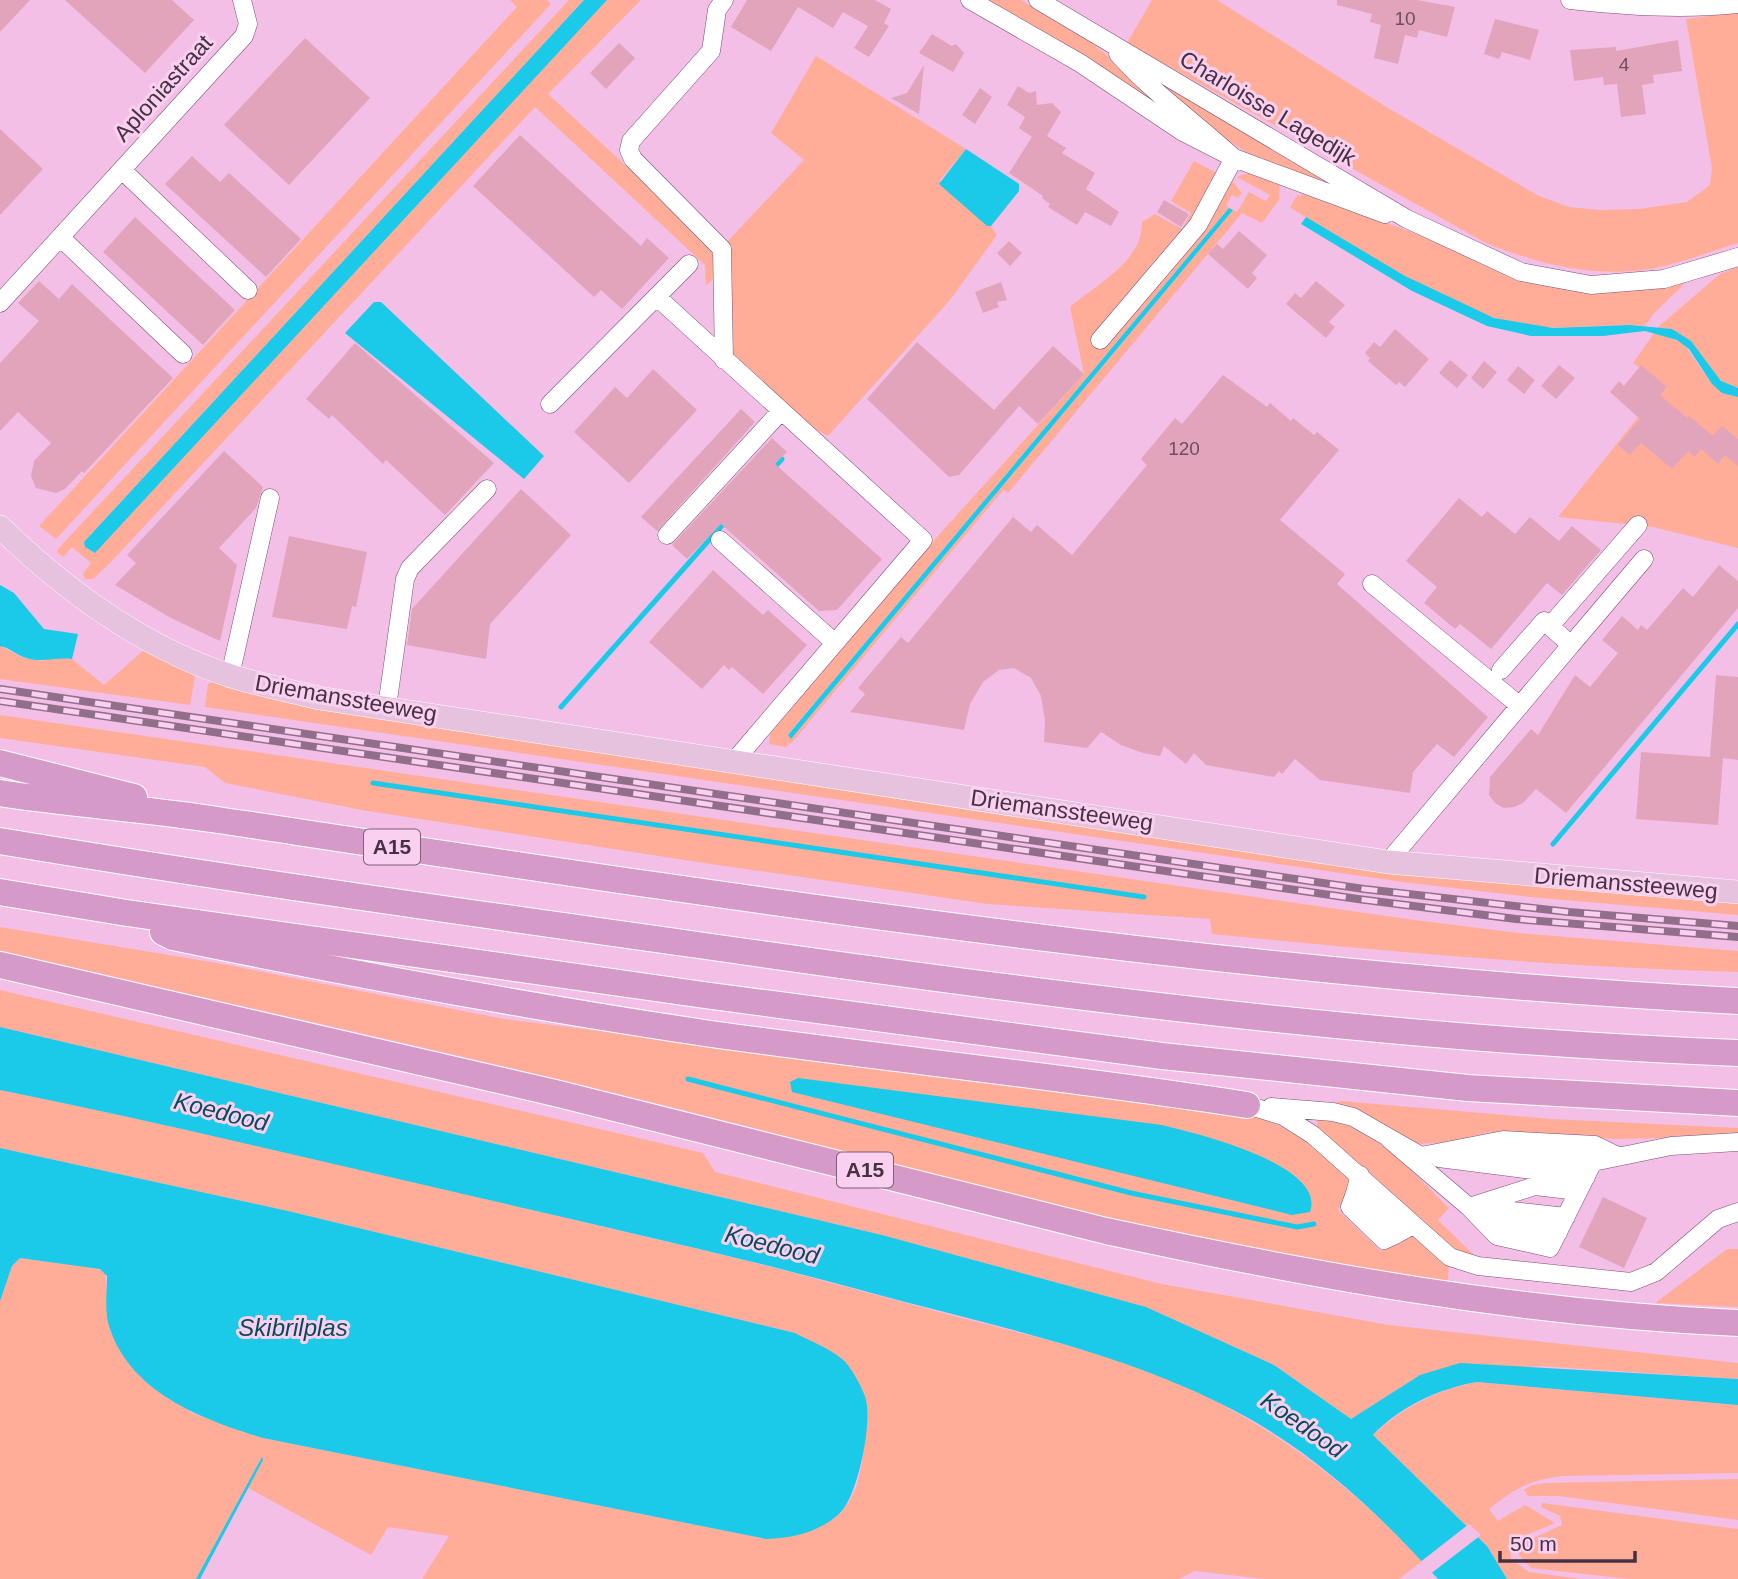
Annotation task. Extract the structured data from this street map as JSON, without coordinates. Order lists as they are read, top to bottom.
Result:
{
  "streets": {
    "highway": ["A15"],
    "main road": ["Driemanssteeweg"],
    "street": ["Aploniastraat", "Charloisse Lagedijk"]
  },
  "water": ["Koedood", "Skibrilplas"],
  "house_numbers": ["10", "4", "120"],
  "scale_bar": "50 m"
}
